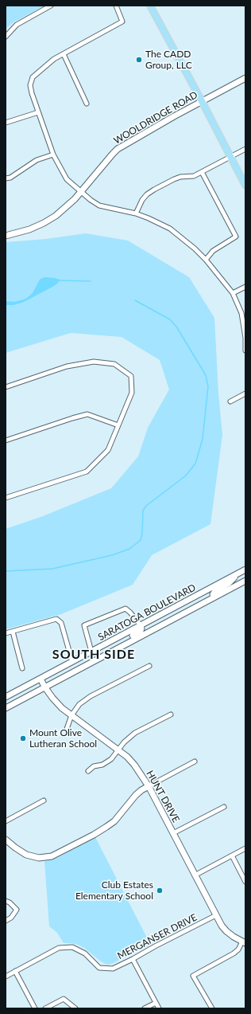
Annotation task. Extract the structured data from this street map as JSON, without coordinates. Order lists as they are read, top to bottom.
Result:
{
  "streets": {
    "street": [
      "WOOLDRIDGE ROAD",
      "SARATOGA BOULEVARD",
      "HUNT DRIVE",
      "MERGANSER DRIVE"
    ]
  },
  "crossings": [
    ["SARATOGA BOULEVARD", "HUNT DRIVE"],
    ["HUNT DRIVE", "MERGANSER DRIVE"]
  ],
  "districts": ["SOUTH SIDE"],
  "places": ["The CADD Group, LLC", "Mount Olive Lutheran School", "Club Estates Elementary School"]
}
